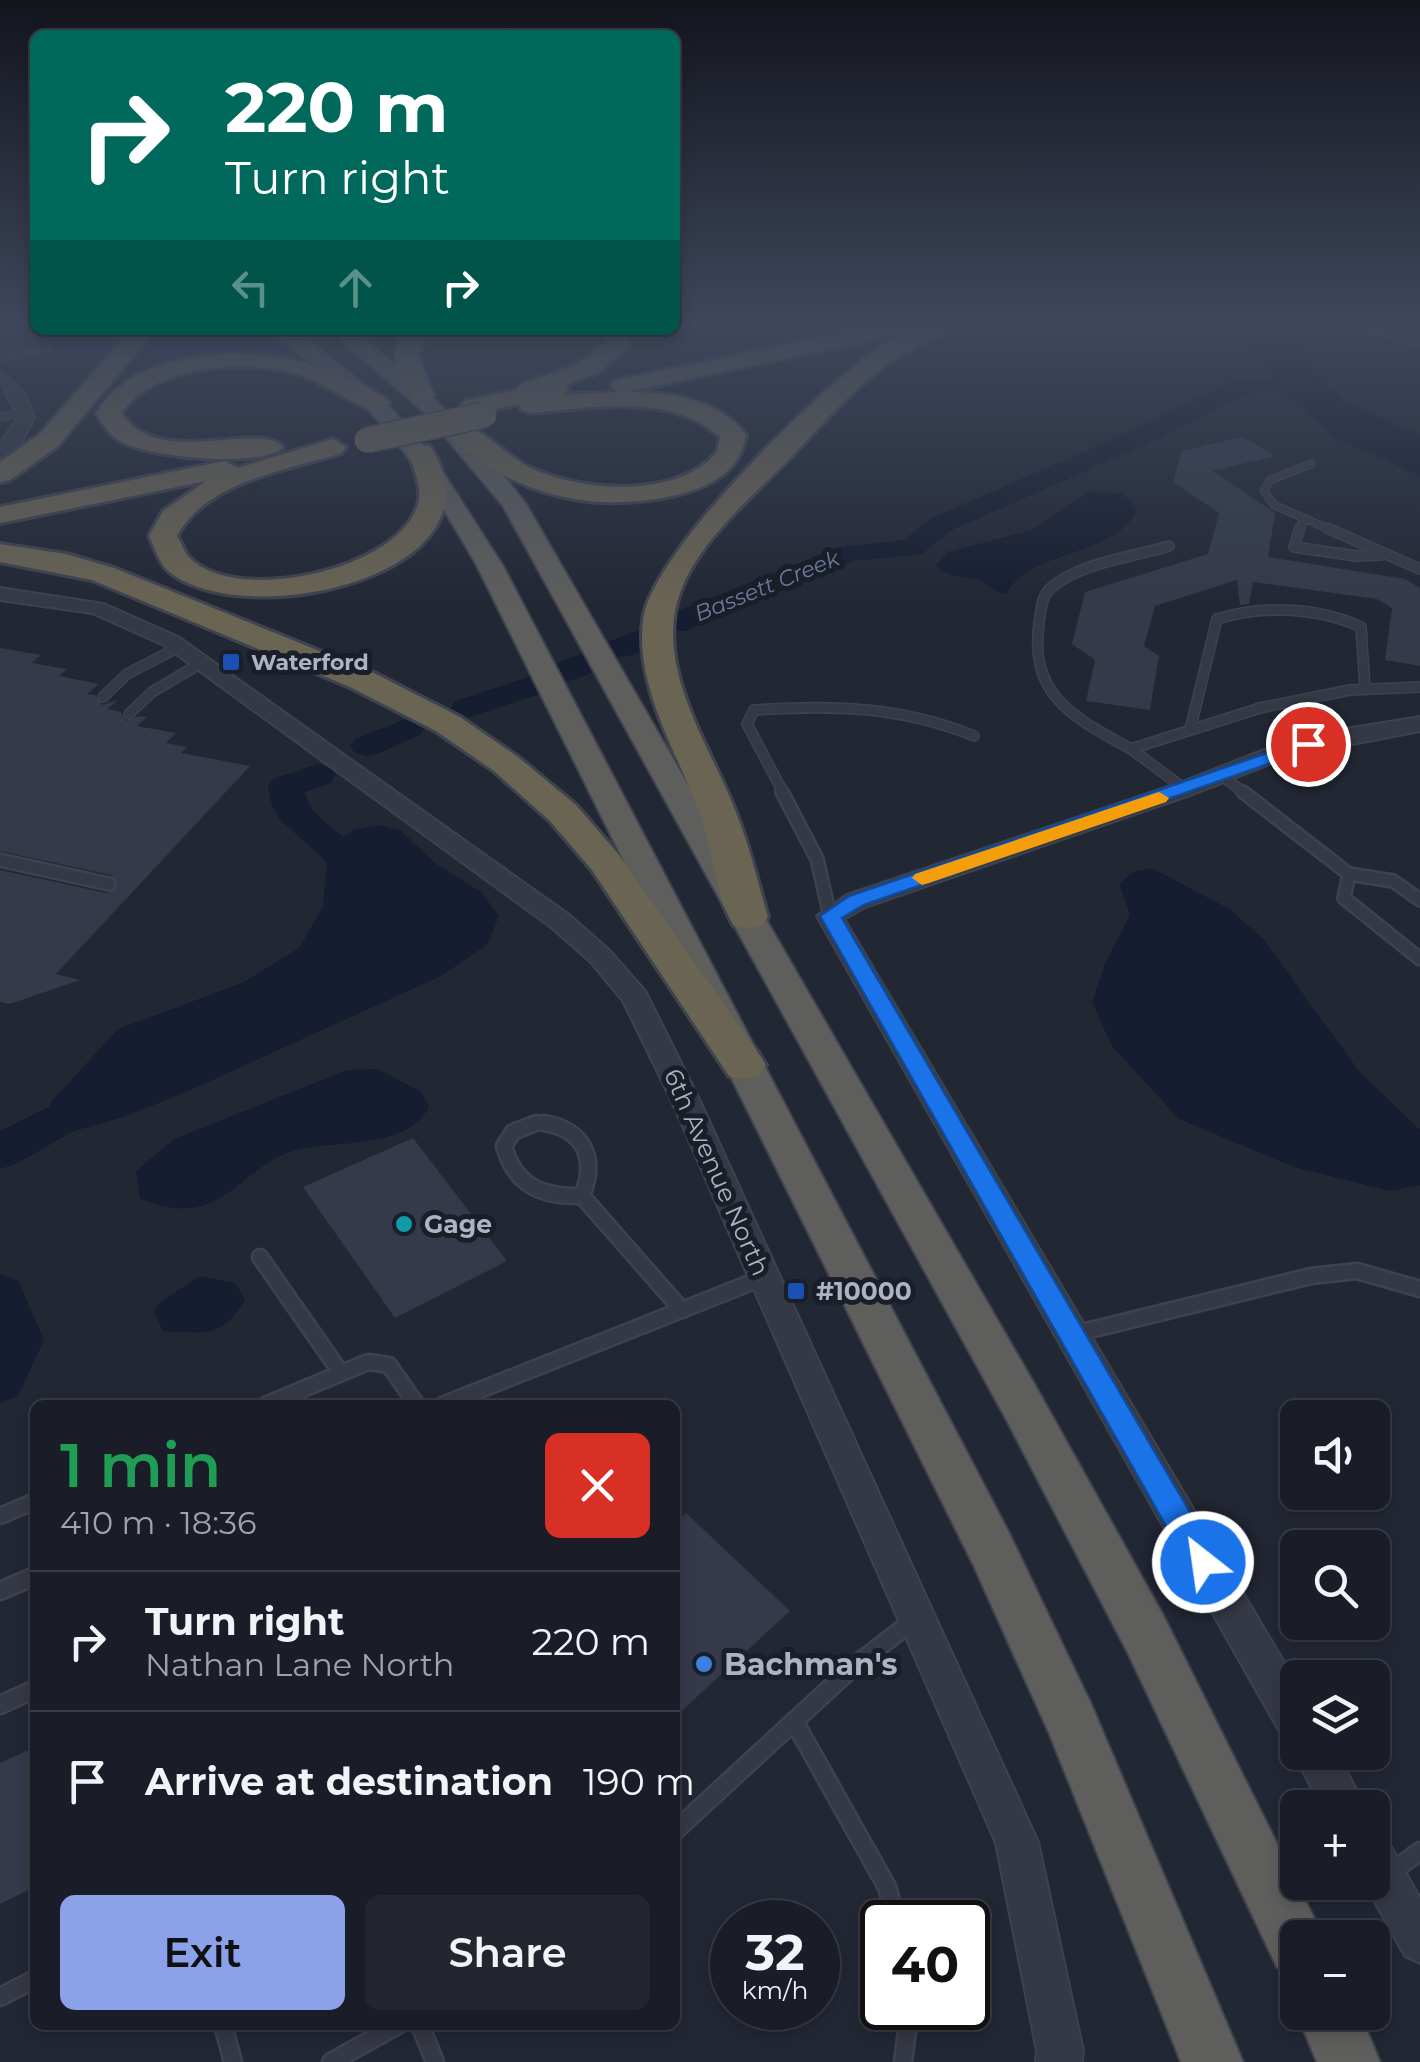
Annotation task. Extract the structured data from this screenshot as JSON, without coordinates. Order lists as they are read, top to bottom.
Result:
{
  "streets": {
    "street": ["6th Avenue North"]
  },
  "water": ["Bassett Creek"],
  "places": {
    "transit": ["Waterford", "#10000"],
    "other": ["Gage", "Bachman's"]
  },
  "page": {
    "turn": ["220 m", "Turn right"],
    "map_buttons": ["+", "−"],
    "heading": ["1 min", "410 m · 18:36"],
    "list": [
      {
        "name": "Turn right",
        "note": "Nathan Lane North",
        "value": "220 m"
      },
      {
        "name": "Arrive at destination",
        "value": "190 m"
      }
    ],
    "buttons": ["Exit", "Share"],
    "speed": "32 km/h",
    "limit": "40"
  }
}
